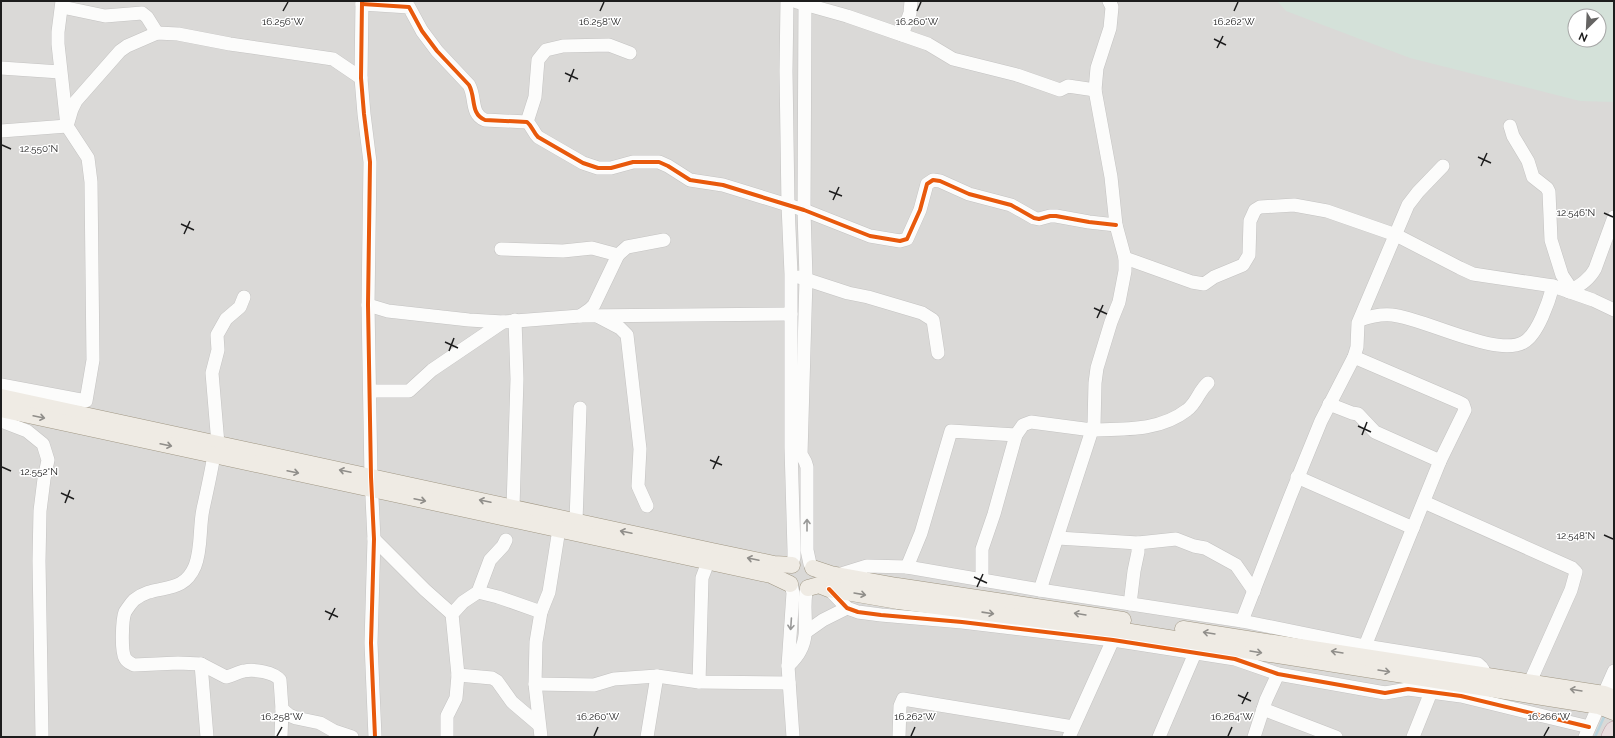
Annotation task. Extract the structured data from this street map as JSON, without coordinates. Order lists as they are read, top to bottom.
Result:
{
  "north": "bottom left",
  "coordinates": [
    "16.256°W",
    "16.258°W",
    "16.260°W",
    "16.262°W",
    "12.550°N",
    "12.546°N",
    "12.552°N",
    "12.548°N",
    "16.264°W",
    "16.266°W"
  ]
}
